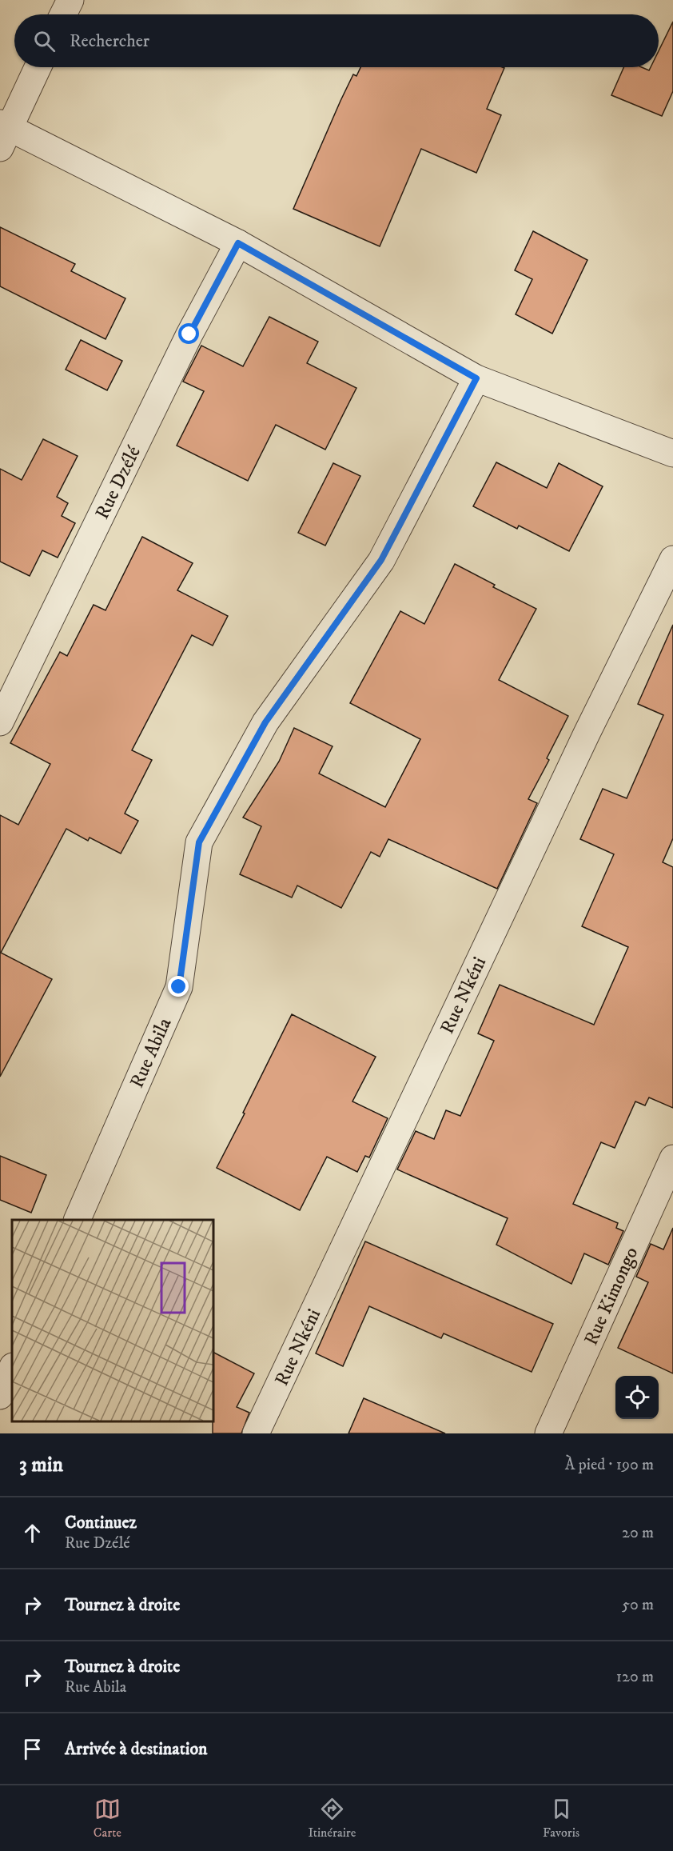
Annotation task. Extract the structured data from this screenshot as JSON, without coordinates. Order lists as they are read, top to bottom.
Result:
{
  "streets": {
    "street": [
      "Rue Dzélé",
      "Rue Nkéni",
      "Rue Abila",
      "Rue Kimongo"
    ]
  },
  "page": {
    "search": "Rechercher",
    "heading": ["3 min", "À pied · 190 m"],
    "list": [
      ["Continuez", "Rue Dzélé", "20 m"],
      ["Tournez à droite", "50 m"],
      ["Tournez à droite", "Rue Abila", "120 m"],
      "Arrivée à destination"
    ],
    "nav": ["Carte", "Itinéraire", "Favoris"]
  }
}
